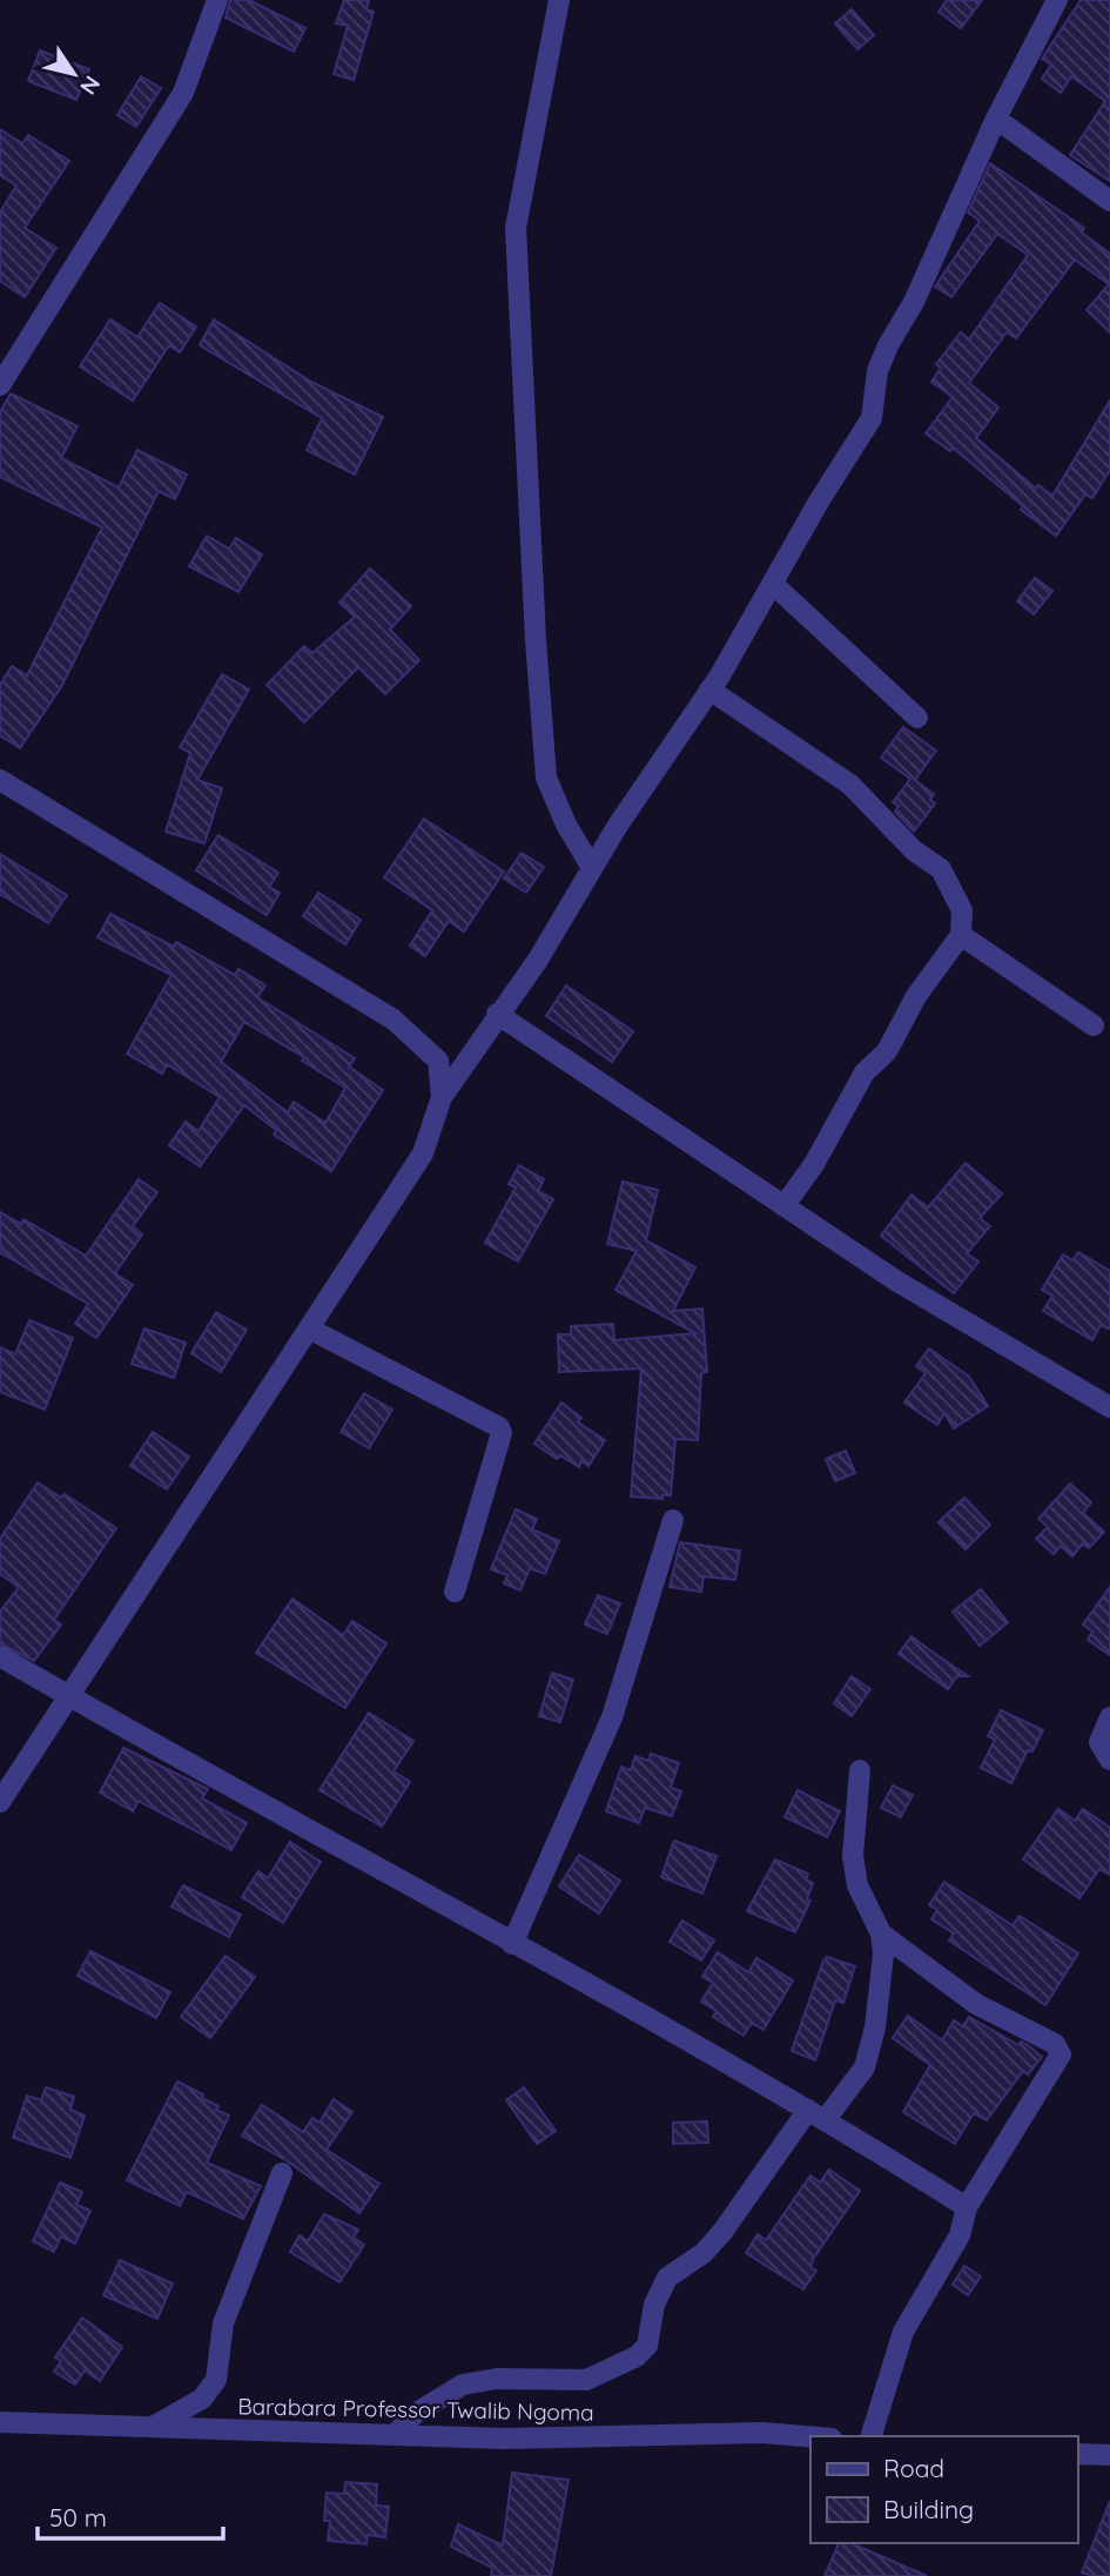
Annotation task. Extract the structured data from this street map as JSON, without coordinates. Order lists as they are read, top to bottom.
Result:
{
  "streets": {
    "street": ["Barabara Professor Twalib Ngoma"]
  },
  "legend": ["Road", "Building"],
  "scale_bar": "50 m",
  "north": "bottom right"
}
